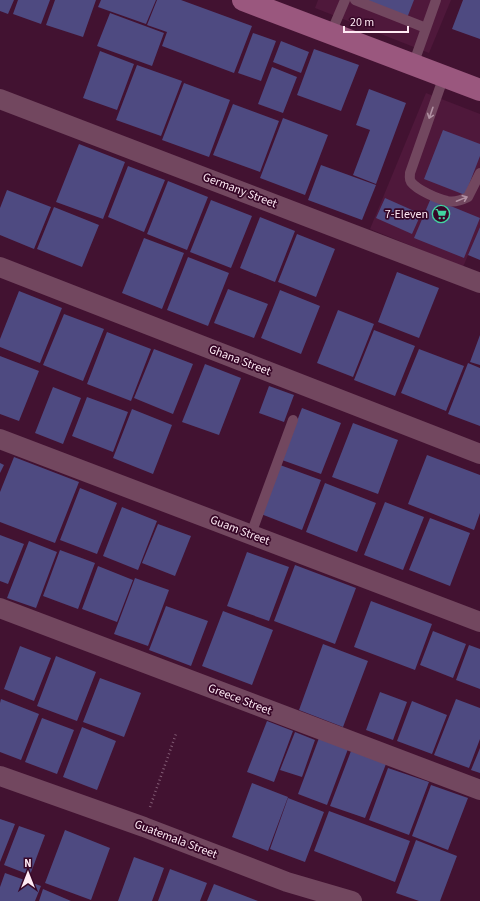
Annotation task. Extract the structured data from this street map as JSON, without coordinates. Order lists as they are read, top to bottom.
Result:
{
  "streets": {
    "street": [
      "Germany Street",
      "Ghana Street",
      "Guam Street",
      "Greece Street",
      "Guatemala Street"
    ]
  },
  "places": {
    "supermarket": ["7-Eleven"]
  },
  "scale_bar": "20 m",
  "north": "top"
}
